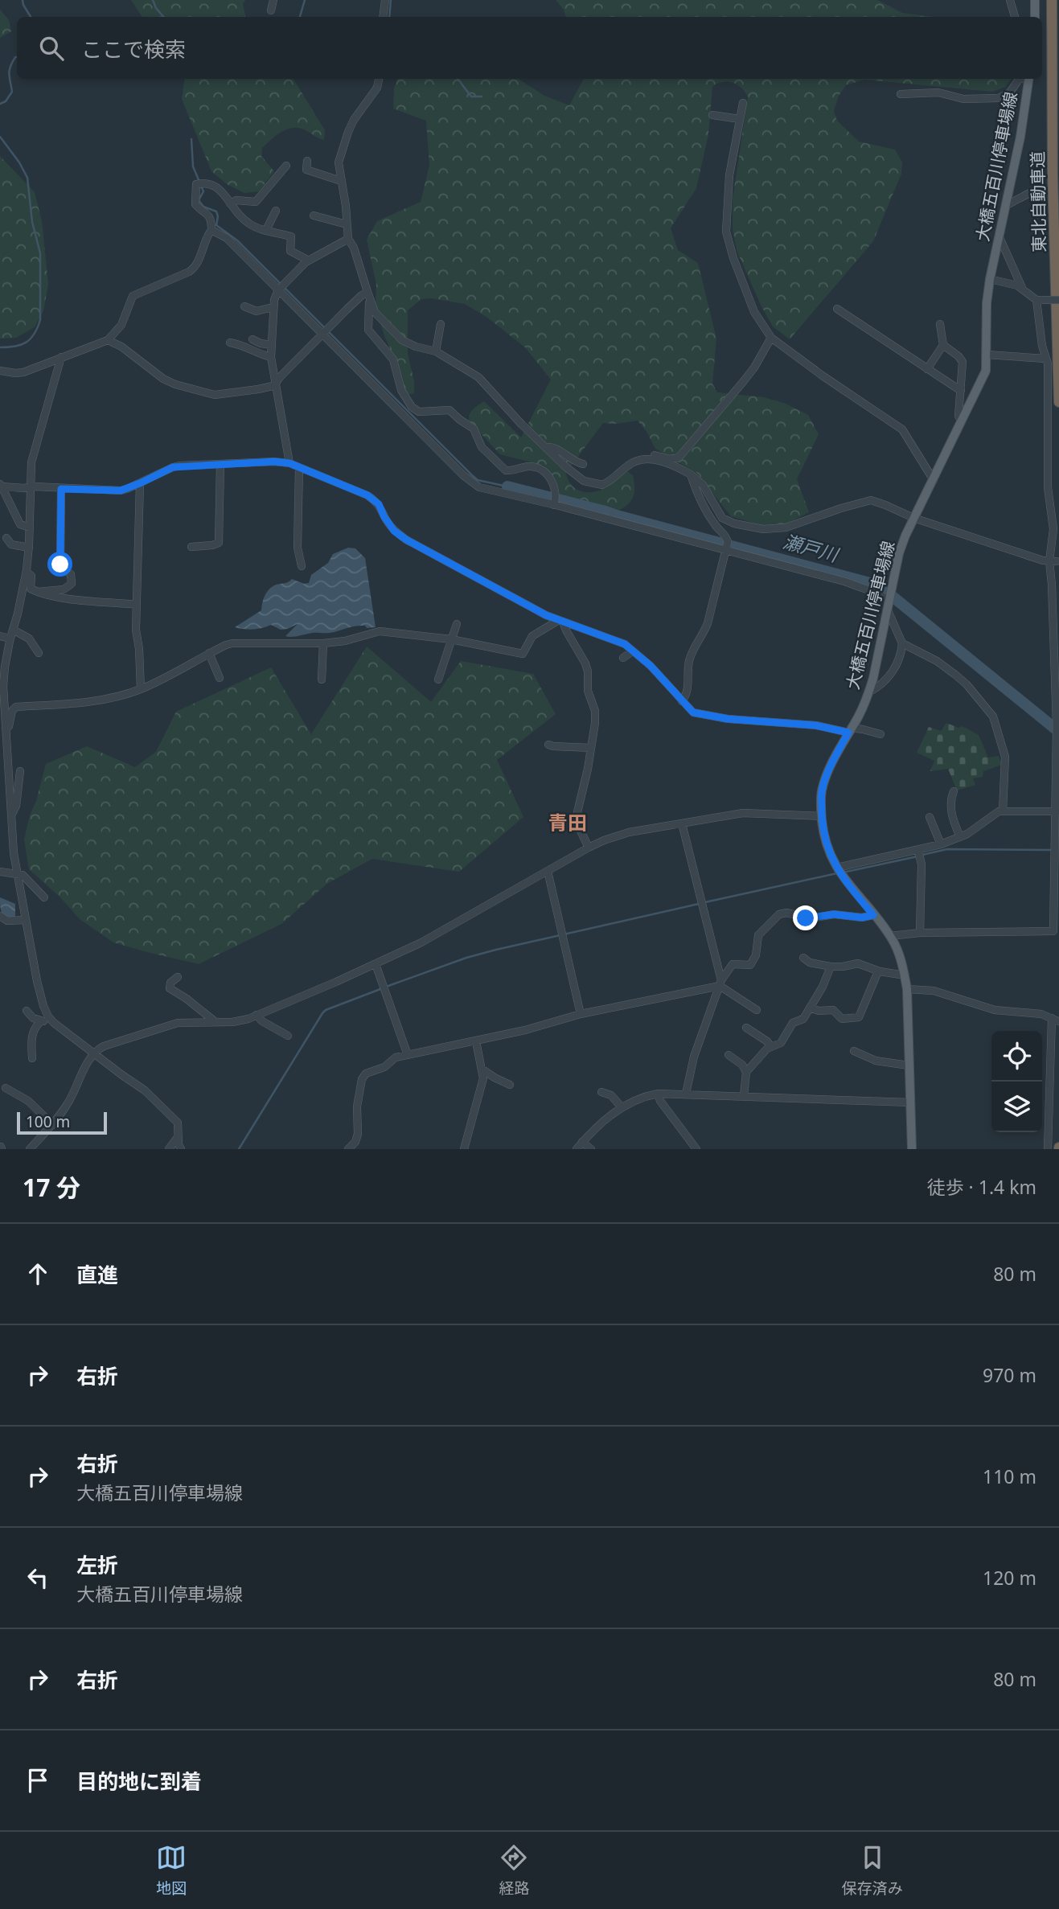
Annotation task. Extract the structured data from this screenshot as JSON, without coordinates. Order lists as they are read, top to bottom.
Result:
{
  "streets": {
    "highway": ["東北自動車道"],
    "main road": ["大橋五百川停車場線"]
  },
  "districts": ["青田"],
  "water": ["瀬戸川"],
  "scale_bar": "100 m",
  "page": {
    "search": "ここで検索",
    "scale": "100 m",
    "heading": ["17 分", "徒歩 · 1.4 km"],
    "list": [
      ["直進", "80 m"],
      ["右折", "970 m"],
      ["右折", "大橋五百川停車場線", "110 m"],
      ["左折", "大橋五百川停車場線", "120 m"],
      ["右折", "80 m"],
      "目的地に到着"
    ],
    "nav": ["地図", "経路", "保存済み"]
  }
}
